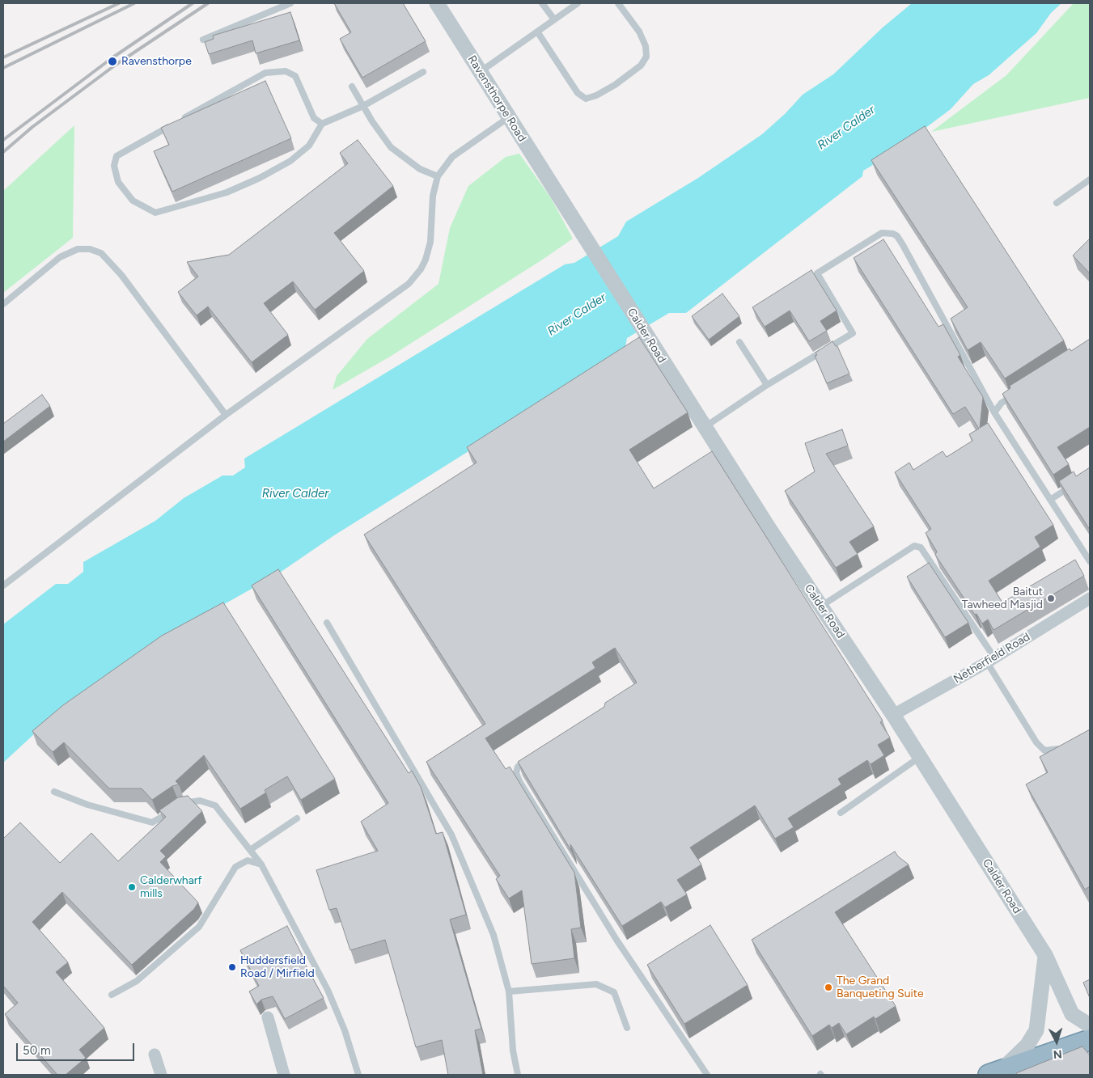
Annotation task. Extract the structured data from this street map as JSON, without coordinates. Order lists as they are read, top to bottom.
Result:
{
  "streets": {
    "street": ["Ravensthorpe Road", "Calder Road", "Netherfield Road"]
  },
  "crossings": [
    ["Ravensthorpe Road", "Calder Road"],
    ["Calder Road", "Netherfield Road"]
  ],
  "water": ["River Calder"],
  "places": [
    "Ravensthorpe",
    "Baitut Tawheed Masjid",
    "Calderwharf mills",
    "Huddersfield Road / Mirfield",
    "The Grand Banqueting Suite"
  ],
  "scale_bar": "50 m",
  "north": "bottom"
}
